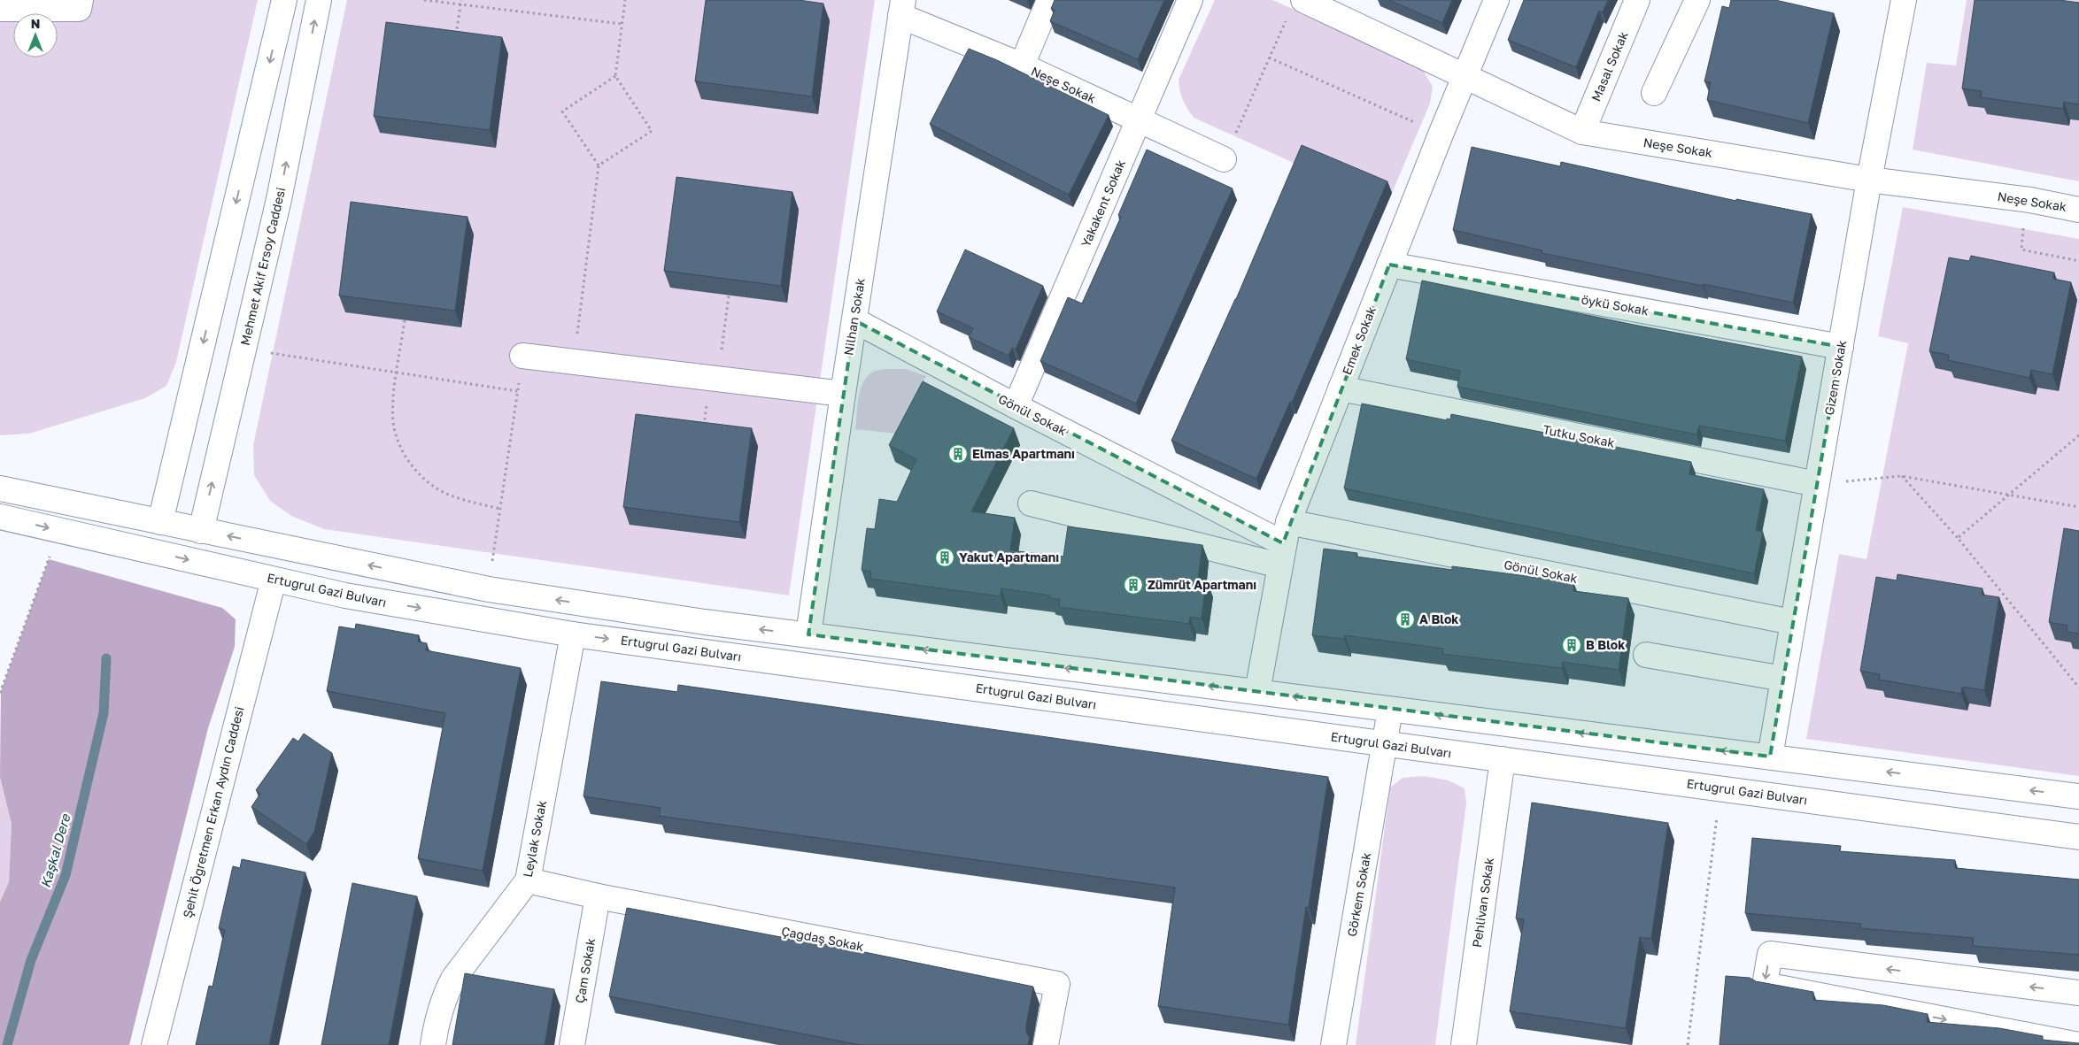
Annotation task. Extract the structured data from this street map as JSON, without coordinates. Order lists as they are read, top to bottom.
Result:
{
  "streets": {
    "street": [
      "Masal Sokak",
      "Neşe Sokak",
      "Yakakent Sokak",
      "Mehmet Akif Ersoy Caddesi",
      "öykü Sokak",
      "Nilhan Sokak",
      "Emek Sokak",
      "Gizem Sokak",
      "Gönül Sokak",
      "Tutku Sokak",
      "Ertuğrul Gazi Bulvarı",
      "Şehit Öğretmen Erkan Aydın Caddesi",
      "Leylak Sokak",
      "Görkem Sokak",
      "Pehlivan Sokak",
      "Çağdaş Sokak",
      "Çam Sokak"
    ]
  },
  "crossings": [
    ["Masal Sokak", "Neşe Sokak"],
    ["Neşe Sokak", "Yakakent Sokak"],
    ["Neşe Sokak", "Nilhan Sokak"],
    ["Neşe Sokak", "Emek Sokak"],
    ["Neşe Sokak", "Gizem Sokak"],
    ["Yakakent Sokak", "Gönül Sokak"],
    ["öykü Sokak", "Emek Sokak"],
    ["öykü Sokak", "Gizem Sokak"],
    ["Nilhan Sokak", "Gönül Sokak"],
    ["Emek Sokak", "Gönül Sokak"],
    ["Emek Sokak", "Tutku Sokak"],
    ["Gizem Sokak", "Gönül Sokak"],
    ["Gizem Sokak", "Tutku Sokak"],
    ["Ertuğrul Gazi Bulvarı", "Şehit Öğretmen Erkan Aydın Caddesi"],
    ["Ertuğrul Gazi Bulvarı", "Leylak Sokak"],
    ["Ertuğrul Gazi Bulvarı", "Görkem Sokak"],
    ["Ertuğrul Gazi Bulvarı", "Pehlivan Sokak"],
    ["Leylak Sokak", "Çağdaş Sokak"],
    ["Çağdaş Sokak", "Çam Sokak"]
  ],
  "water": ["Kaşkal Dere"],
  "places": {
    "building": [
      "Elmas Apartmanı",
      "Yakut Apartmanı",
      "Zümrüt Apartmanı",
      "A Blok",
      "B Blok"
    ]
  },
  "north": "top"
}
